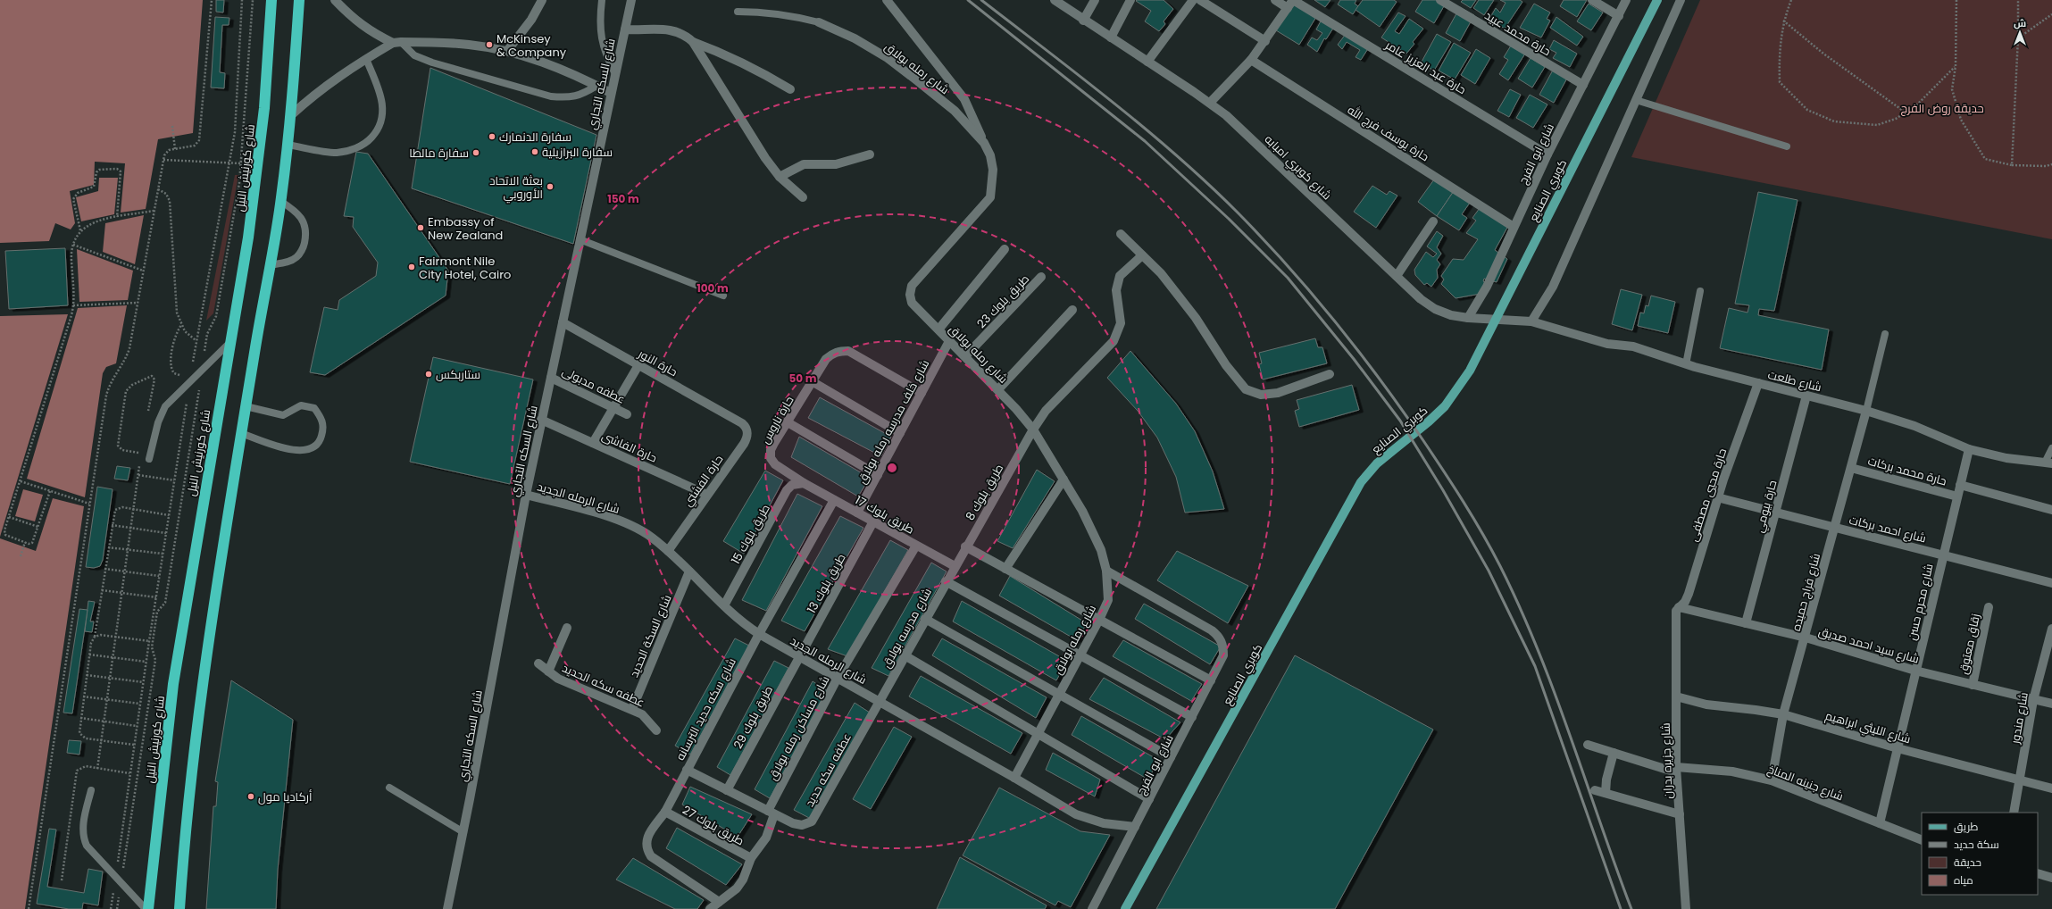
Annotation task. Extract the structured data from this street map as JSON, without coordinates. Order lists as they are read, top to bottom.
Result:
{
  "streets": {
    "highway": ["شارع كورنيش النيل"],
    "main road": ["كوبري الصنايع"],
    "street": [
      "حارة محمد عبيد",
      "حارة عبد العزيز عامر",
      "شارع رمله بولاق",
      "شارع السكه التجاري",
      "حارة يوسف فرج الله",
      "شارع ابو الفرج",
      "شارع كوبري امبابه",
      "طريق بلوك 23",
      "حارة النور",
      "شارع طلعت",
      "عطفه مدبولى",
      "حارة ناروس",
      "شارع خلف مدرسه رمله بولاق",
      "حارة الفاشى",
      "حارة محمد بركات",
      "حارة الفشني",
      "طريق بلوك 8",
      "حارة محيي مصطفى",
      "شارع الرمله الجديد",
      "حارة بيومي",
      "طريق بلوك 17",
      "شارع احمد بركات",
      "طريق بلوك 15",
      "طريق بلوك 13",
      "شارع فراج حميده",
      "شارع محرم حسن",
      "شارع مدرسه بولاق",
      "شارع السكة الحديد",
      "زقاق معتوق",
      "شارع سيد احمد صديق",
      "عطفه سكه الحديد",
      "شارع سكه حديد الترسانه",
      "طريق بلوك 29",
      "شارع مندور",
      "شارع الليثي ابراهيم",
      "شارع مساكن رمله بولاق",
      "شارع جزيره بدران",
      "عطفه سكه حديد",
      "شارع جنينه المناخ",
      "طريق بلوك 27"
    ]
  },
  "crossings": [
    ["حارة محمد عبيد", "شارع ابو الفرج"],
    ["حارة عبد العزيز عامر", "شارع ابو الفرج"],
    ["شارع رمله بولاق", "شارع ابو الفرج"],
    ["شارع رمله بولاق", "طريق بلوك 23"],
    ["شارع رمله بولاق", "شارع خلف مدرسه رمله بولاق"],
    ["شارع رمله بولاق", "طريق بلوك 8"],
    ["شارع رمله بولاق", "شارع الرمله الجديد"],
    ["شارع السكه التجاري", "حارة النور"],
    ["شارع السكه التجاري", "عطفه مدبولى"],
    ["شارع السكه التجاري", "حارة الفاشى"],
    ["شارع السكه التجاري", "شارع الرمله الجديد"],
    ["حارة يوسف فرج الله", "شارع ابو الفرج"],
    ["شارع ابو الفرج", "شارع كوبري امبابه"],
    ["شارع ابو الفرج", "شارع الرمله الجديد"],
    ["شارع كوبري امبابه", "شارع طلعت"],
    ["حارة النور", "حارة الفشني"],
    ["شارع طلعت", "حارة محيي مصطفى"],
    ["شارع طلعت", "حارة بيومي"],
    ["شارع طلعت", "شارع فراج حميده"],
    ["شارع طلعت", "شارع محرم حسن"],
    ["حارة ناروس", "شارع خلف مدرسه رمله بولاق"],
    ["حارة ناروس", "طريق بلوك 17"],
    ["حارة ناروس", "طريق بلوك 15"],
    ["شارع خلف مدرسه رمله بولاق", "طريق بلوك 17"],
    ["حارة الفاشى", "حارة الفشني"],
    ["حارة محمد بركات", "شارع فراج حميده"],
    ["حارة محمد بركات", "شارع محرم حسن"],
    ["حارة الفشني", "شارع الرمله الجديد"],
    ["طريق بلوك 8", "طريق بلوك 17"],
    ["طريق بلوك 8", "شارع مدرسه بولاق"],
    ["حارة محيي مصطفى", "شارع احمد بركات"],
    ["حارة محيي مصطفى", "شارع سيد احمد صديق"],
    ["حارة محيي مصطفى", "شارع جزيره بدران"],
    ["شارع الرمله الجديد", "طريق بلوك 15"],
    ["شارع الرمله الجديد", "طريق بلوك 13"],
    ["شارع الرمله الجديد", "شارع مدرسه بولاق"],
    ["شارع الرمله الجديد", "شارع السكة الحديد"],
    ["شارع الرمله الجديد", "شارع سكه حديد الترسانه"],
    ["شارع الرمله الجديد", "طريق بلوك 29"],
    ["شارع الرمله الجديد", "شارع مساكن رمله بولاق"],
    ["شارع الرمله الجديد", "عطفه سكه حديد"],
    ["حارة بيومي", "شارع احمد بركات"],
    ["حارة بيومي", "شارع سيد احمد صديق"],
    ["طريق بلوك 17", "طريق بلوك 15"],
    ["طريق بلوك 17", "طريق بلوك 13"],
    ["طريق بلوك 17", "شارع مدرسه بولاق"],
    ["طريق بلوك 17", "شارع سكه حديد الترسانه"],
    ["طريق بلوك 17", "شارع مساكن رمله بولاق"],
    ["شارع احمد بركات", "شارع فراج حميده"],
    ["شارع احمد بركات", "شارع محرم حسن"],
    ["طريق بلوك 13", "طريق بلوك 29"],
    ["شارع فراج حميده", "شارع سيد احمد صديق"],
    ["شارع فراج حميده", "شارع الليثي ابراهيم"],
    ["شارع فراج حميده", "شارع جنينه المناخ"],
    ["شارع محرم حسن", "شارع سيد احمد صديق"],
    ["شارع محرم حسن", "شارع الليثي ابراهيم"],
    ["شارع محرم حسن", "شارع جنينه المناخ"],
    ["شارع مدرسه بولاق", "عطفه سكه حديد"],
    ["شارع السكة الحديد", "عطفه سكه الحديد"],
    ["زقاق معتوق", "شارع سيد احمد صديق"],
    ["شارع سيد احمد صديق", "شارع مندور"],
    ["شارع سيد احمد صديق", "شارع جزيره بدران"],
    ["شارع سكه حديد الترسانه", "شارع مساكن رمله بولاق"],
    ["شارع سكه حديد الترسانه", "عطفه سكه حديد"],
    ["شارع سكه حديد الترسانه", "طريق بلوك 27"],
    ["طريق بلوك 29", "عطفه سكه حديد"],
    ["شارع مندور", "شارع الليثي ابراهيم"],
    ["شارع الليثي ابراهيم", "شارع جزيره بدران"],
    ["شارع مساكن رمله بولاق", "عطفه سكه حديد"],
    ["شارع مساكن رمله بولاق", "طريق بلوك 27"],
    ["شارع جزيره بدران", "شارع جنينه المناخ"]
  ],
  "parks": ["حديقة روض الفرج"],
  "places": [
    "McKinsey & Company",
    "سفارة الدنمارك",
    "سفارة البرازيلية",
    "سفارة مالطا",
    "بعثة الاتحاد الأوروبي",
    "Embassy of New Zealand",
    "Fairmont Nile City Hotel, Cairo",
    "ستاربكس",
    "أركاديا مول"
  ],
  "legend": [
    "طريق",
    "سكة حديد",
    "حديقة",
    "مياه"
  ],
  "north": "top",
  "rings": ["150 m", "100 m", "50 m"]
}
